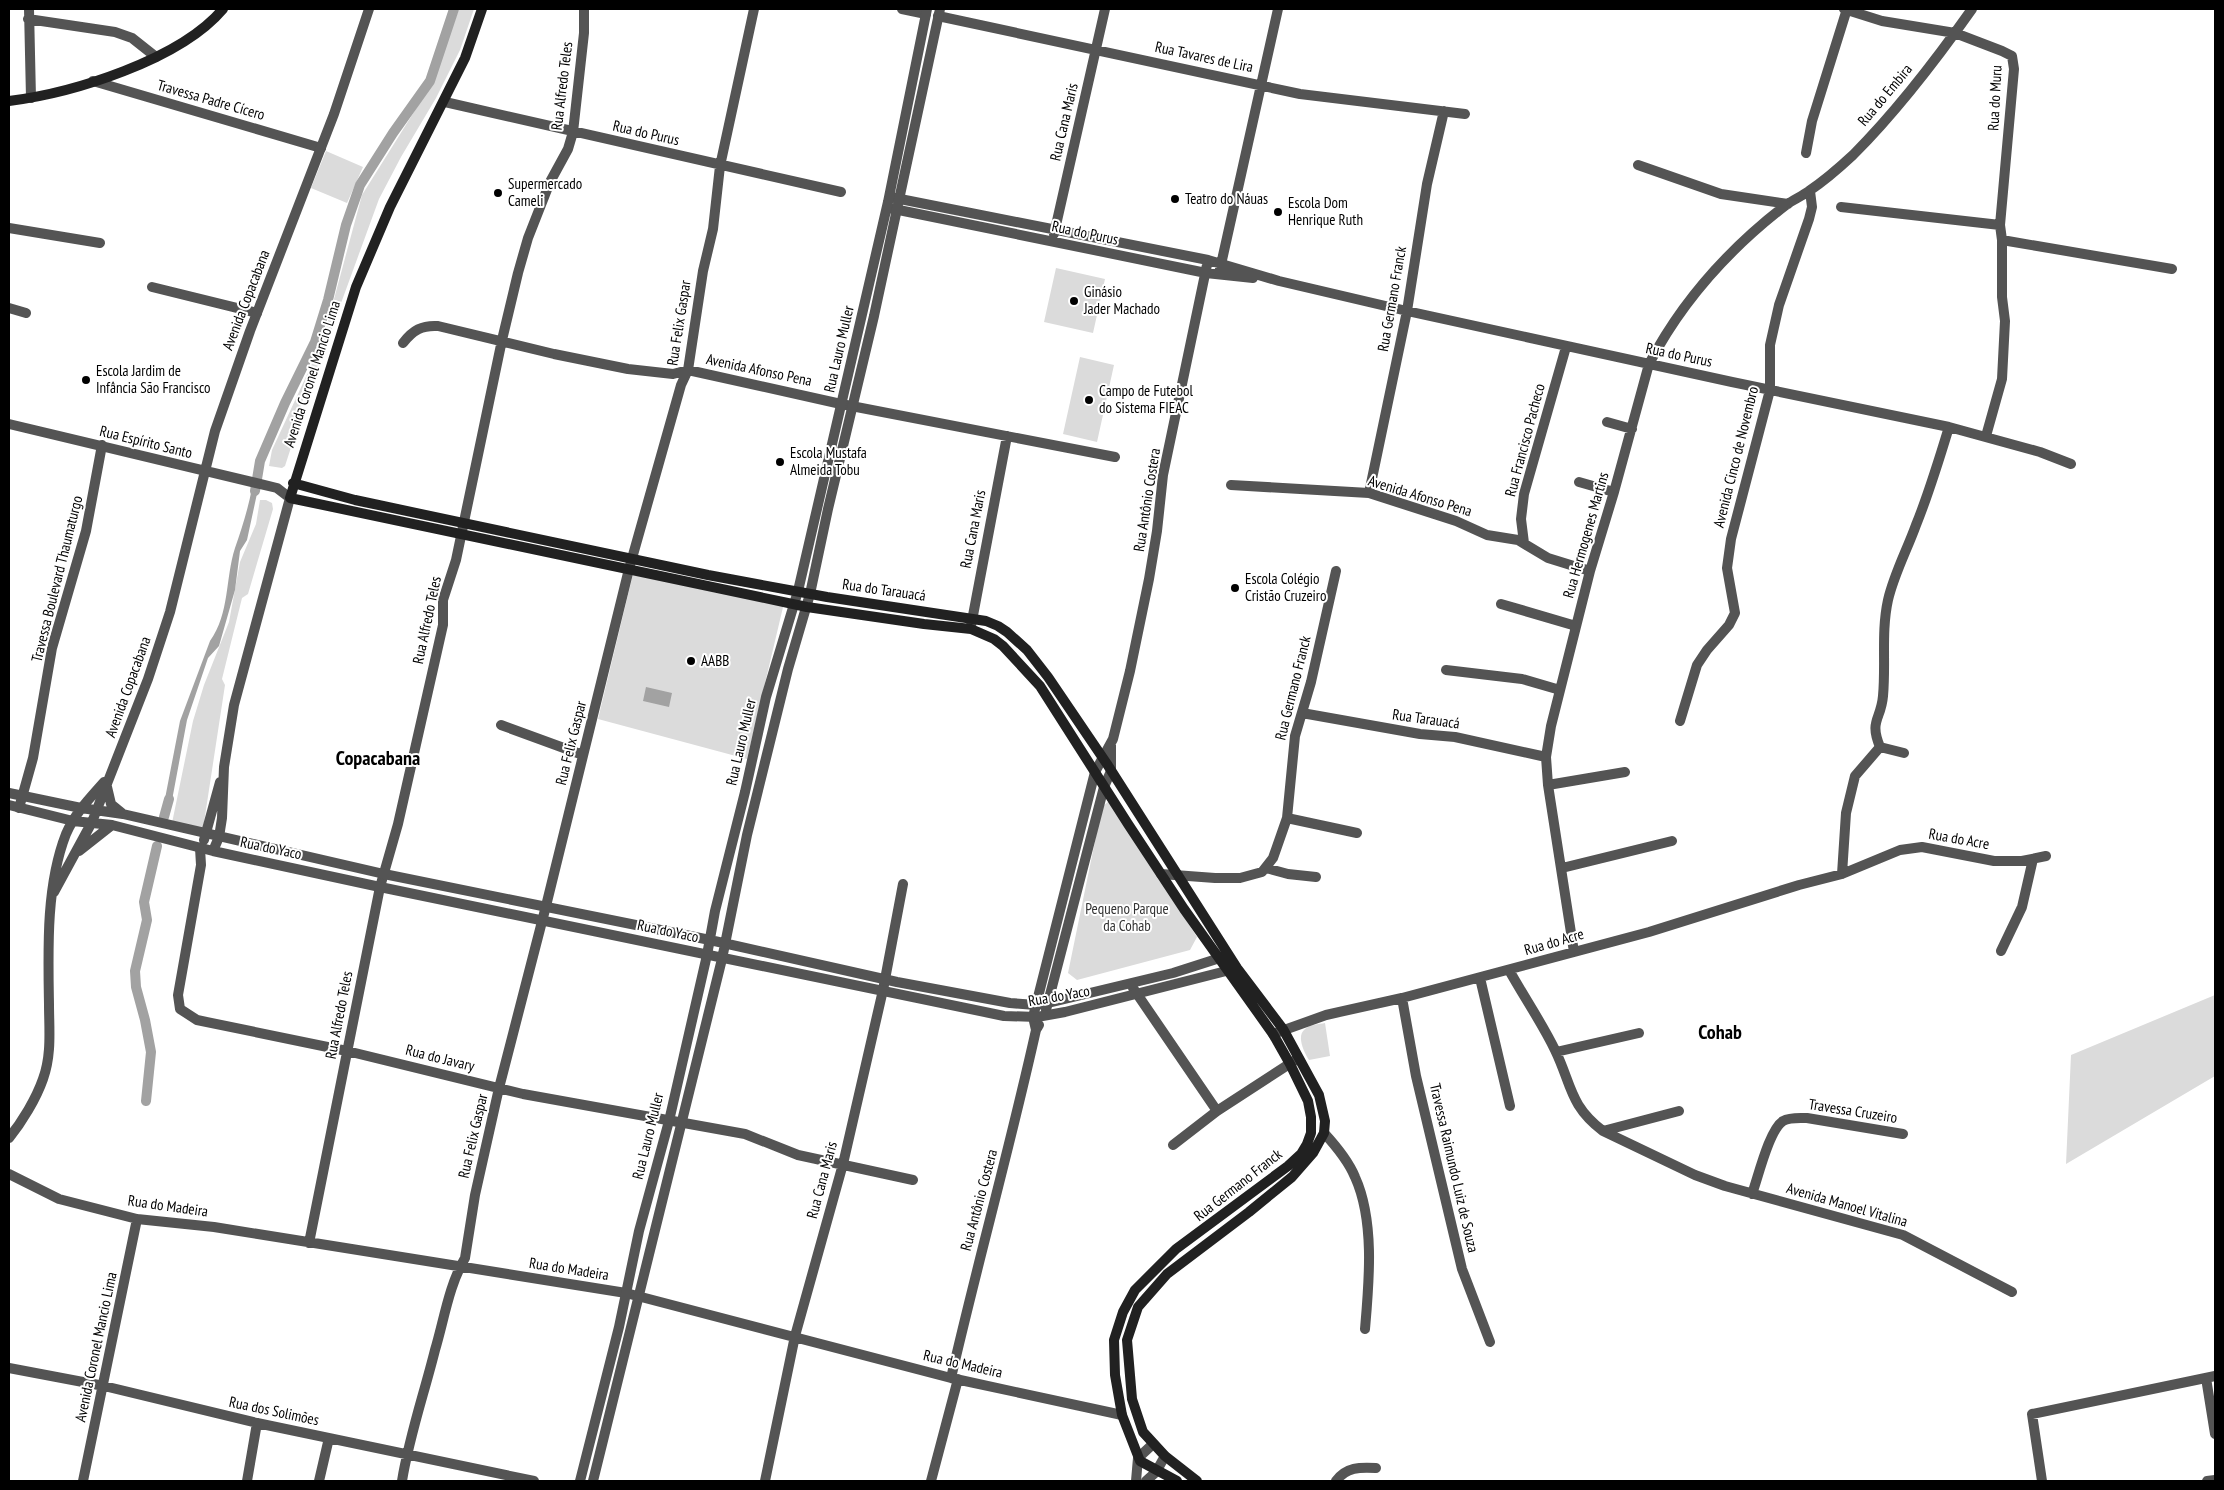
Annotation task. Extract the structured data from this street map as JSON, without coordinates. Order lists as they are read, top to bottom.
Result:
{
  "streets": {
    "main road": [
      "Rua Germano Franck",
      "Avenida Coronel Mancio Lima",
      "Rua Espírito Santo",
      "Rua do Tarauacá"
    ],
    "street": [
      "Rua Tavares de Lira",
      "Rua Alfredo Teles",
      "Rua do Embira",
      "Rua do Muru",
      "Travessa Padre Cícero",
      "Rua Cana Maris",
      "Rua do Purus",
      "Avenida Copacabana",
      "Rua Felix Gaspar",
      "Rua Lauro Muller",
      "Avenida Afonso Pena",
      "Rua Francisco Pacheco",
      "Avenida Cinco de Novembro",
      "Rua Antônio Costera",
      "Rua Hermogenes Martins",
      "Travessa Boulevard Thaumaturgo",
      "Rua Tarauacá",
      "Rua do Acre",
      "Rua do Yaco",
      "Rua do Javary",
      "Travessa Cruzeiro",
      "Travessa Raimundo Luiz de Souza",
      "Avenida Manoel Vitalina",
      "Rua do Madeira",
      "Rua dos Solimões"
    ]
  },
  "crossings": [
    ["Rua Tavares de Lira", "Rua Cana Maris"],
    ["Rua Tavares de Lira", "Rua Germano Franck"],
    ["Rua Tavares de Lira", "Rua Lauro Muller"],
    ["Rua Alfredo Teles", "Rua do Purus"],
    ["Rua Alfredo Teles", "Avenida Afonso Pena"],
    ["Rua Alfredo Teles", "Rua Espírito Santo"],
    ["Rua Alfredo Teles", "Rua do Tarauacá"],
    ["Rua Alfredo Teles", "Rua do Yaco"],
    ["Rua Alfredo Teles", "Rua do Javary"],
    ["Rua Alfredo Teles", "Rua do Madeira"],
    ["Rua do Embira", "Rua do Muru"],
    ["Rua do Embira", "Avenida Cinco de Novembro"],
    ["Rua do Embira", "Rua Hermogenes Martins"],
    ["Travessa Padre Cícero", "Avenida Copacabana"],
    ["Rua Cana Maris", "Rua do Purus"],
    ["Rua Cana Maris", "Avenida Afonso Pena"],
    ["Rua Cana Maris", "Rua do Tarauacá"],
    ["Rua Cana Maris", "Rua do Yaco"],
    ["Rua Cana Maris", "Rua do Javary"],
    ["Rua Cana Maris", "Rua do Madeira"],
    ["Rua do Purus", "Rua Germano Franck"],
    ["Rua do Purus", "Rua Felix Gaspar"],
    ["Rua do Purus", "Rua Lauro Muller"],
    ["Rua do Purus", "Avenida Coronel Mancio Lima"],
    ["Rua do Purus", "Rua Francisco Pacheco"],
    ["Rua do Purus", "Avenida Cinco de Novembro"],
    ["Rua do Purus", "Rua Antônio Costera"],
    ["Rua do Purus", "Rua Hermogenes Martins"],
    ["Rua Germano Franck", "Avenida Afonso Pena"],
    ["Rua Germano Franck", "Rua do Tarauacá"],
    ["Rua Germano Franck", "Rua Tarauacá"],
    ["Rua Germano Franck", "Rua do Acre"],
    ["Rua Germano Franck", "Rua do Yaco"],
    ["Rua Germano Franck", "Rua do Madeira"],
    ["Avenida Copacabana", "Rua Espírito Santo"],
    ["Avenida Copacabana", "Rua do Yaco"],
    ["Rua Felix Gaspar", "Avenida Afonso Pena"],
    ["Rua Felix Gaspar", "Rua do Tarauacá"],
    ["Rua Felix Gaspar", "Rua do Yaco"],
    ["Rua Felix Gaspar", "Rua do Javary"],
    ["Rua Felix Gaspar", "Rua do Madeira"],
    ["Rua Felix Gaspar", "Rua dos Solimões"],
    ["Rua Lauro Muller", "Avenida Afonso Pena"],
    ["Rua Lauro Muller", "Rua do Tarauacá"],
    ["Rua Lauro Muller", "Rua do Yaco"],
    ["Rua Lauro Muller", "Rua do Javary"],
    ["Rua Lauro Muller", "Rua do Madeira"],
    ["Avenida Afonso Pena", "Rua Francisco Pacheco"],
    ["Avenida Afonso Pena", "Rua Hermogenes Martins"],
    ["Avenida Coronel Mancio Lima", "Rua Espírito Santo"],
    ["Avenida Coronel Mancio Lima", "Rua do Yaco"],
    ["Avenida Coronel Mancio Lima", "Rua do Javary"],
    ["Avenida Coronel Mancio Lima", "Rua do Madeira"],
    ["Avenida Coronel Mancio Lima", "Rua dos Solimões"],
    ["Rua Espírito Santo", "Travessa Boulevard Thaumaturgo"],
    ["Rua Espírito Santo", "Rua do Tarauacá"],
    ["Avenida Cinco de Novembro", "Rua Hermogenes Martins"],
    ["Rua Antônio Costera", "Rua do Tarauacá"],
    ["Rua Antônio Costera", "Rua do Yaco"],
    ["Rua Antônio Costera", "Rua do Madeira"],
    ["Rua Hermogenes Martins", "Rua Tarauacá"],
    ["Rua Hermogenes Martins", "Rua do Acre"],
    ["Travessa Boulevard Thaumaturgo", "Rua do Yaco"],
    ["Rua do Acre", "Travessa Raimundo Luiz de Souza"],
    ["Rua do Acre", "Avenida Manoel Vitalina"],
    ["Travessa Cruzeiro", "Avenida Manoel Vitalina"]
  ],
  "districts": ["Copacabana", "Cohab"],
  "parks": ["Pequeno Parque da Cohab"],
  "places": [
    "Supermercado Cameli",
    "Teatro do Náuas",
    "Escola Dom Henrique Ruth",
    "Ginásio Jader Machado",
    "Escola Jardim de Infância São Francisco",
    "Campo de Futebol do Sistema FIEAC",
    "Escola Mustafa Almeida Tobu",
    "Escola Colégio Cristão Cruzeiro",
    "AABB"
  ]
}
